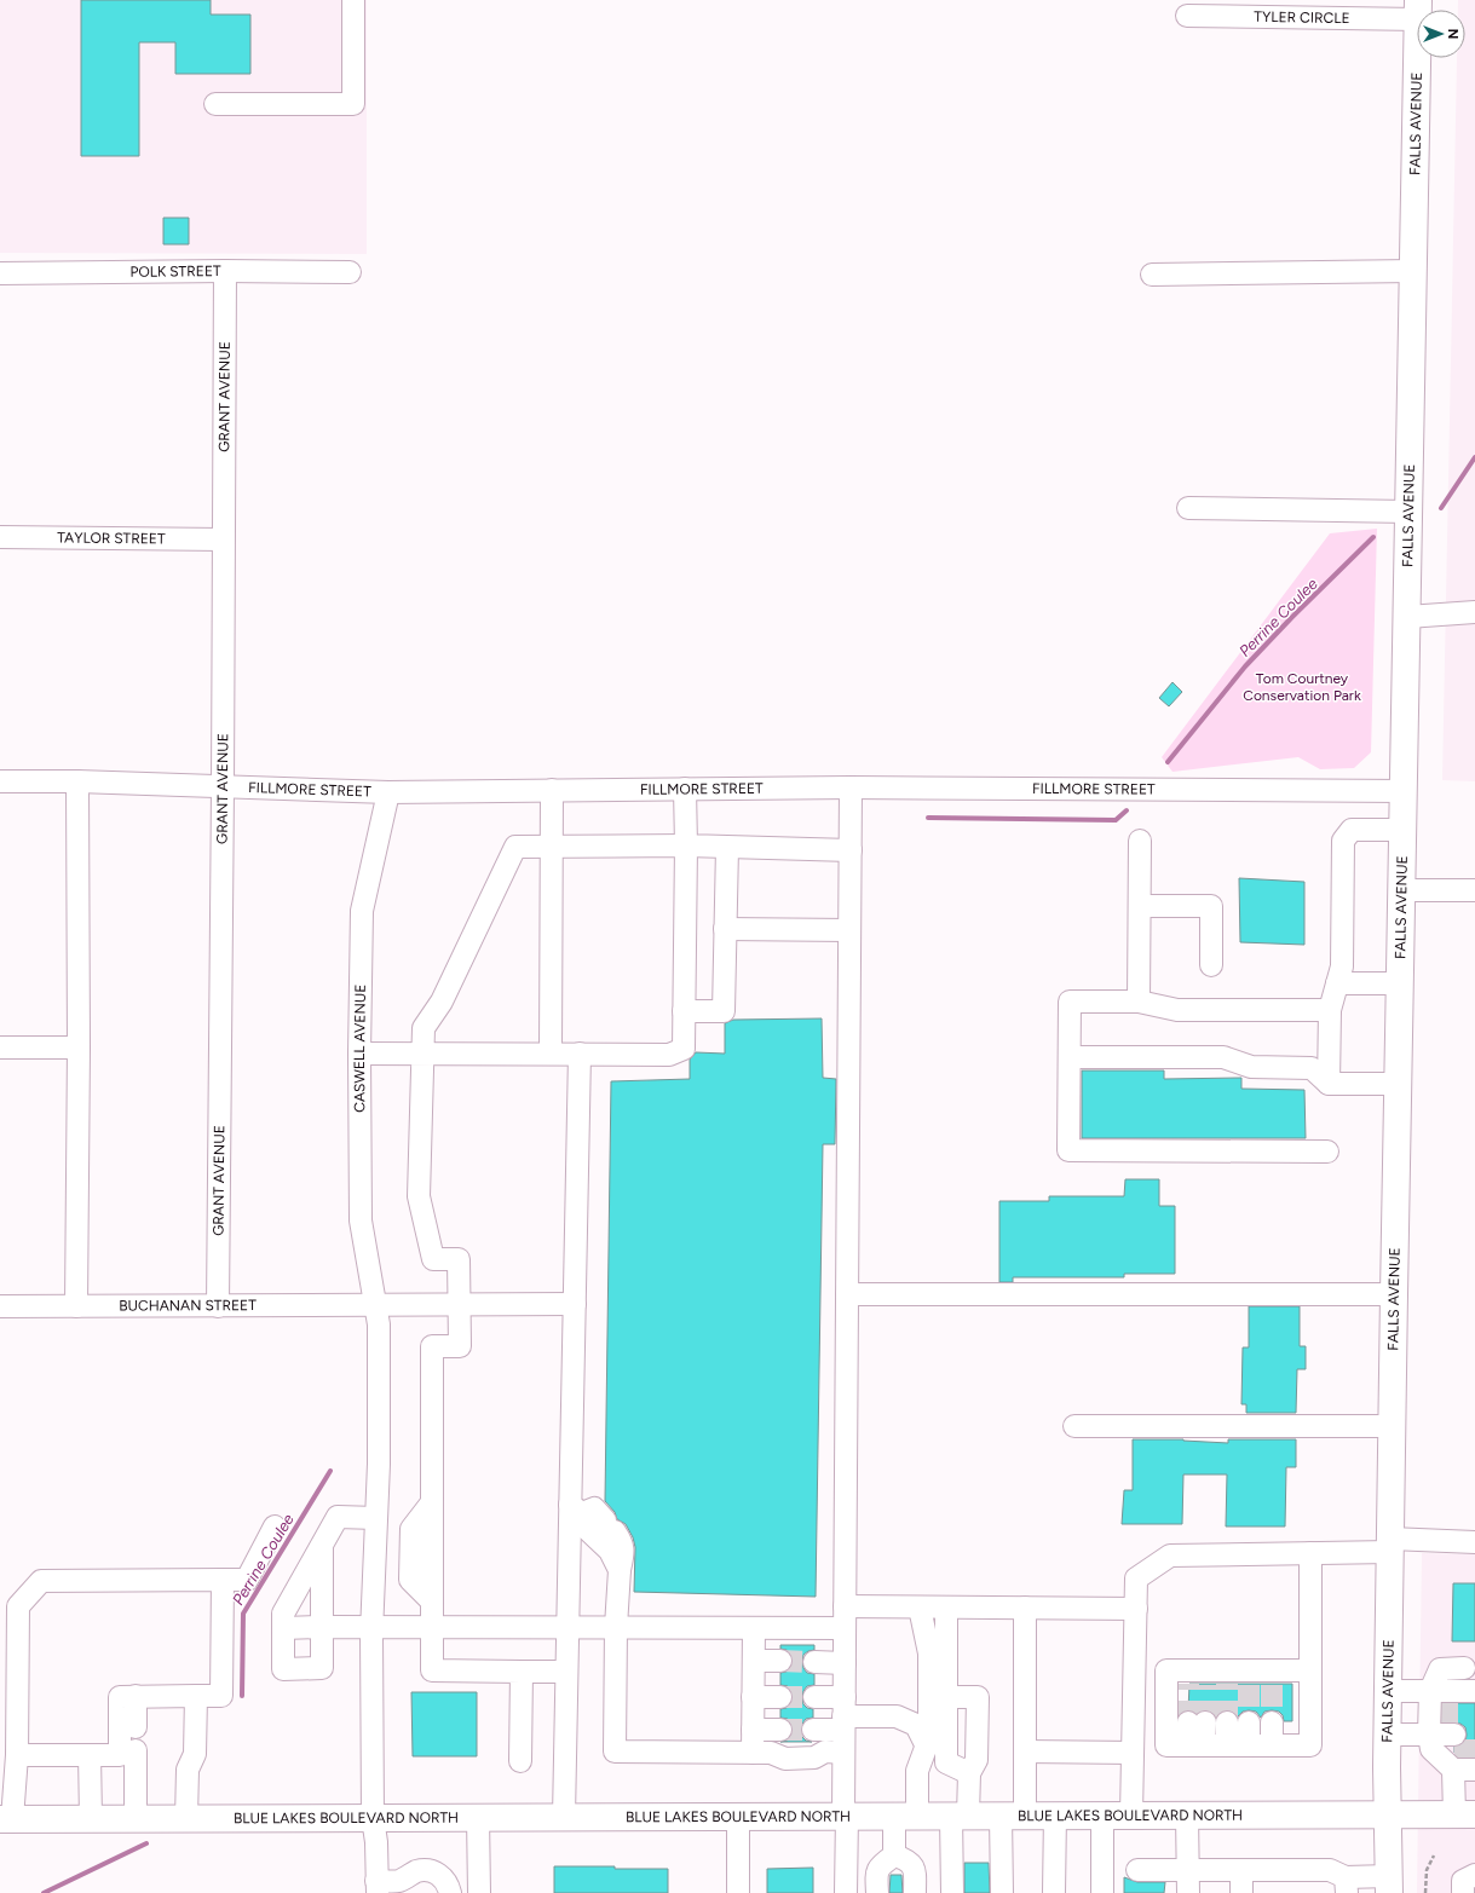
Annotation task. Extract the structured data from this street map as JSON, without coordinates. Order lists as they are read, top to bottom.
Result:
{
  "streets": {
    "main road": ["FALLS AVENUE", "BLUE LAKES BOULEVARD NORTH"],
    "street": [
      "TYLER CIRCLE",
      "POLK STREET",
      "GRANT AVENUE",
      "TAYLOR STREET",
      "FILLMORE STREET",
      "CASWELL AVENUE",
      "BUCHANAN STREET"
    ]
  },
  "crossings": [
    ["FALLS AVENUE", "FILLMORE STREET"],
    ["FALLS AVENUE", "BLUE LAKES BOULEVARD NORTH"],
    ["POLK STREET", "GRANT AVENUE"],
    ["GRANT AVENUE", "TAYLOR STREET"],
    ["GRANT AVENUE", "FILLMORE STREET"],
    ["GRANT AVENUE", "BUCHANAN STREET"],
    ["FILLMORE STREET", "CASWELL AVENUE"],
    ["CASWELL AVENUE", "BUCHANAN STREET"],
    ["CASWELL AVENUE", "BLUE LAKES BOULEVARD NORTH"]
  ],
  "water": ["Perrine Coulee"],
  "parks": ["Tom Courtney Conservation Park"],
  "north": "right"
}
